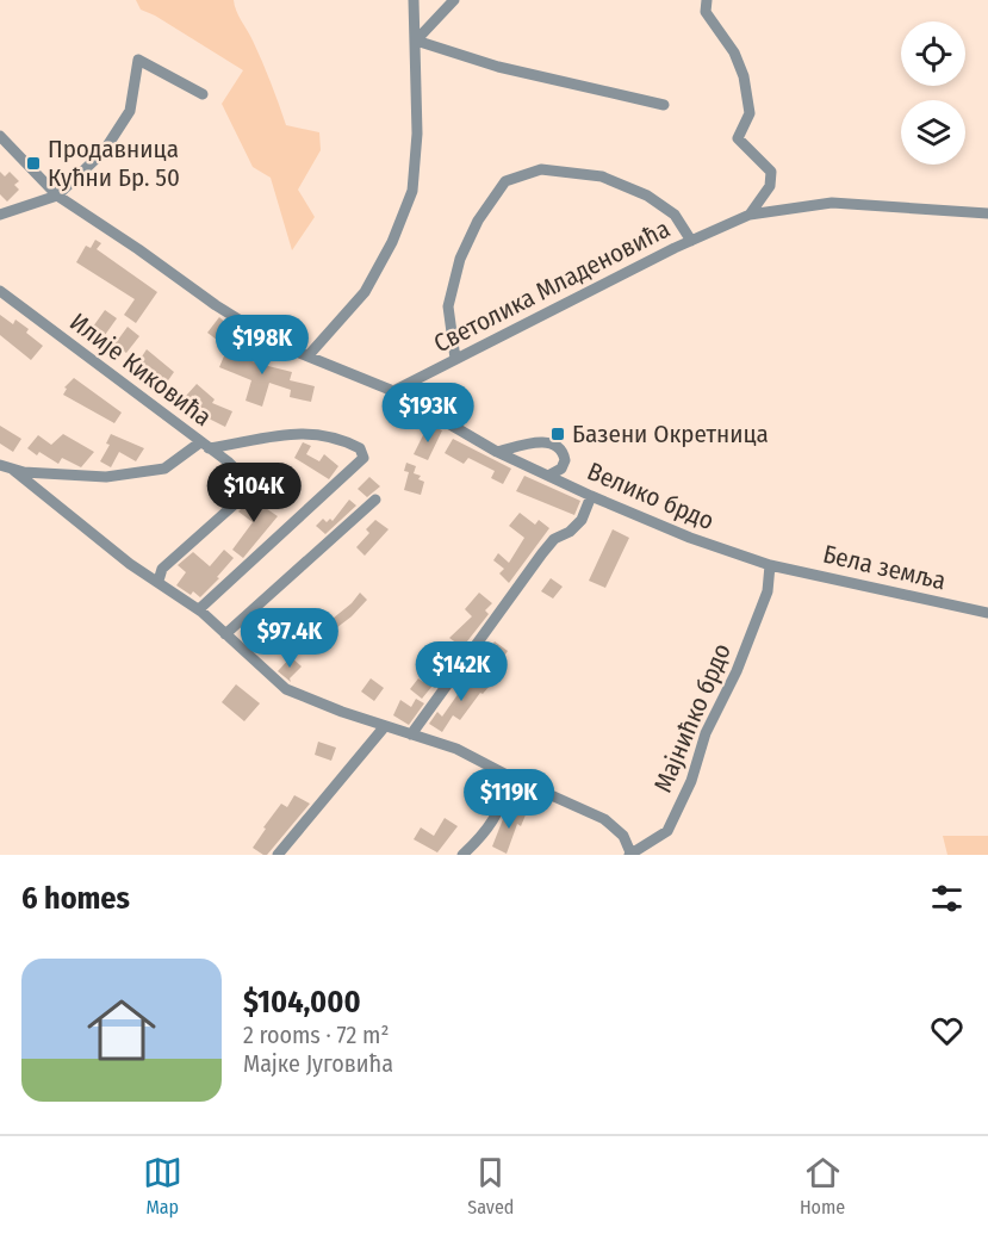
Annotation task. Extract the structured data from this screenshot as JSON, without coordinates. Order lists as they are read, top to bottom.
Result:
{
  "streets": {
    "street": [
      "Светолика Младеновића",
      "Илије Киковића",
      "Велико брдо",
      "Бела земља",
      "Мајнићко брдо"
    ]
  },
  "crossings": [
    ["Светолика Младеновића", "Велико брдо"],
    ["Велико брдо", "Бела земља"],
    ["Велико брдо", "Мајнићко брдо"],
    ["Бела земља", "Мајнићко брдо"]
  ],
  "places": {
    "transit": ["Продавница Кућни Бр. 50", "Базени Окретница"]
  },
  "page": {
    "price": [
      "$198K",
      "$193K",
      "$104K",
      "$97.4K",
      "$142K",
      "$119K"
    ],
    "heading": "6 homes",
    "list": [
      {
        "name": "$104,000",
        "note": "2 rooms · 72 m² · Мајке Југовића"
      }
    ],
    "tabs": ["Map", "Saved", "Home"]
  }
}
